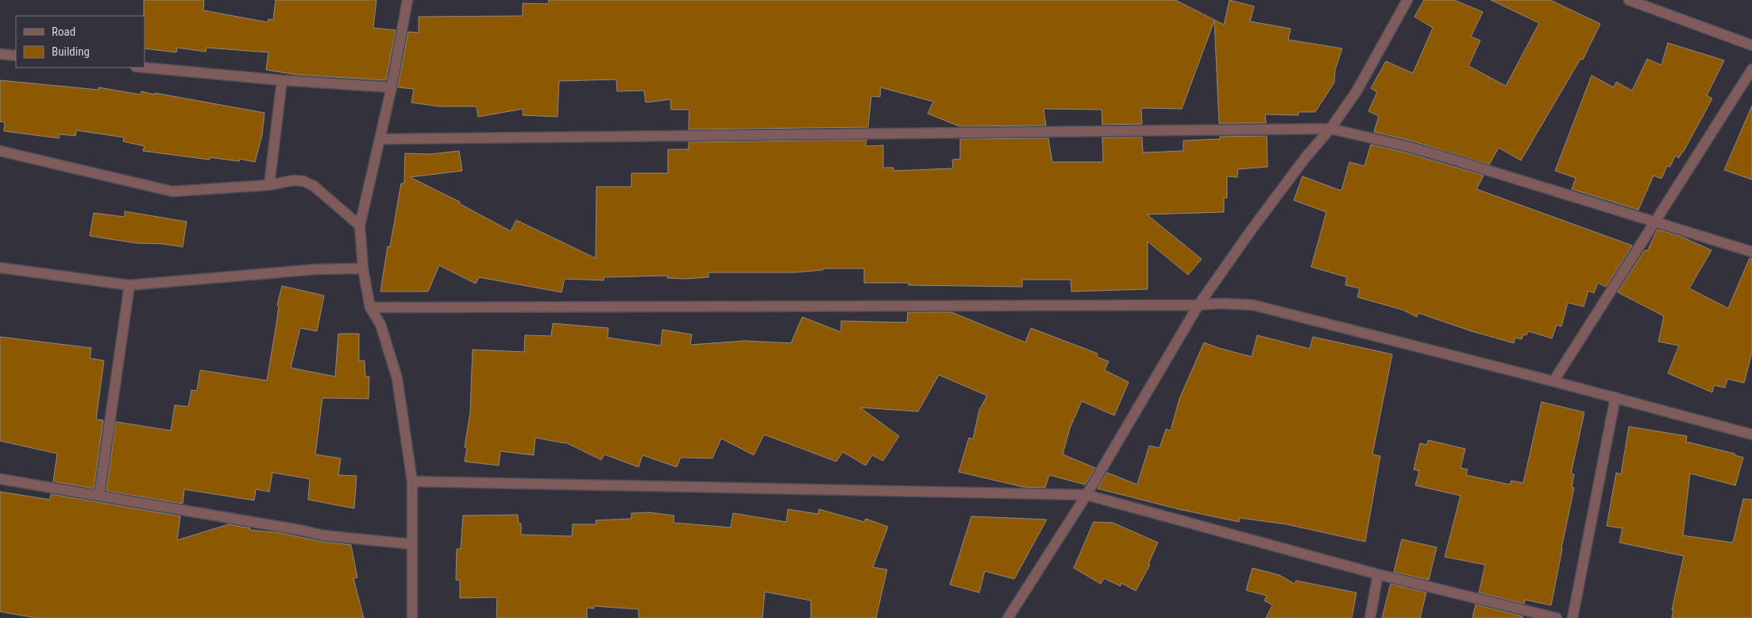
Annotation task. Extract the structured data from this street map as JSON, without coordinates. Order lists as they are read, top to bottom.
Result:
{
  "legend": ["Road", "Building"]
}
